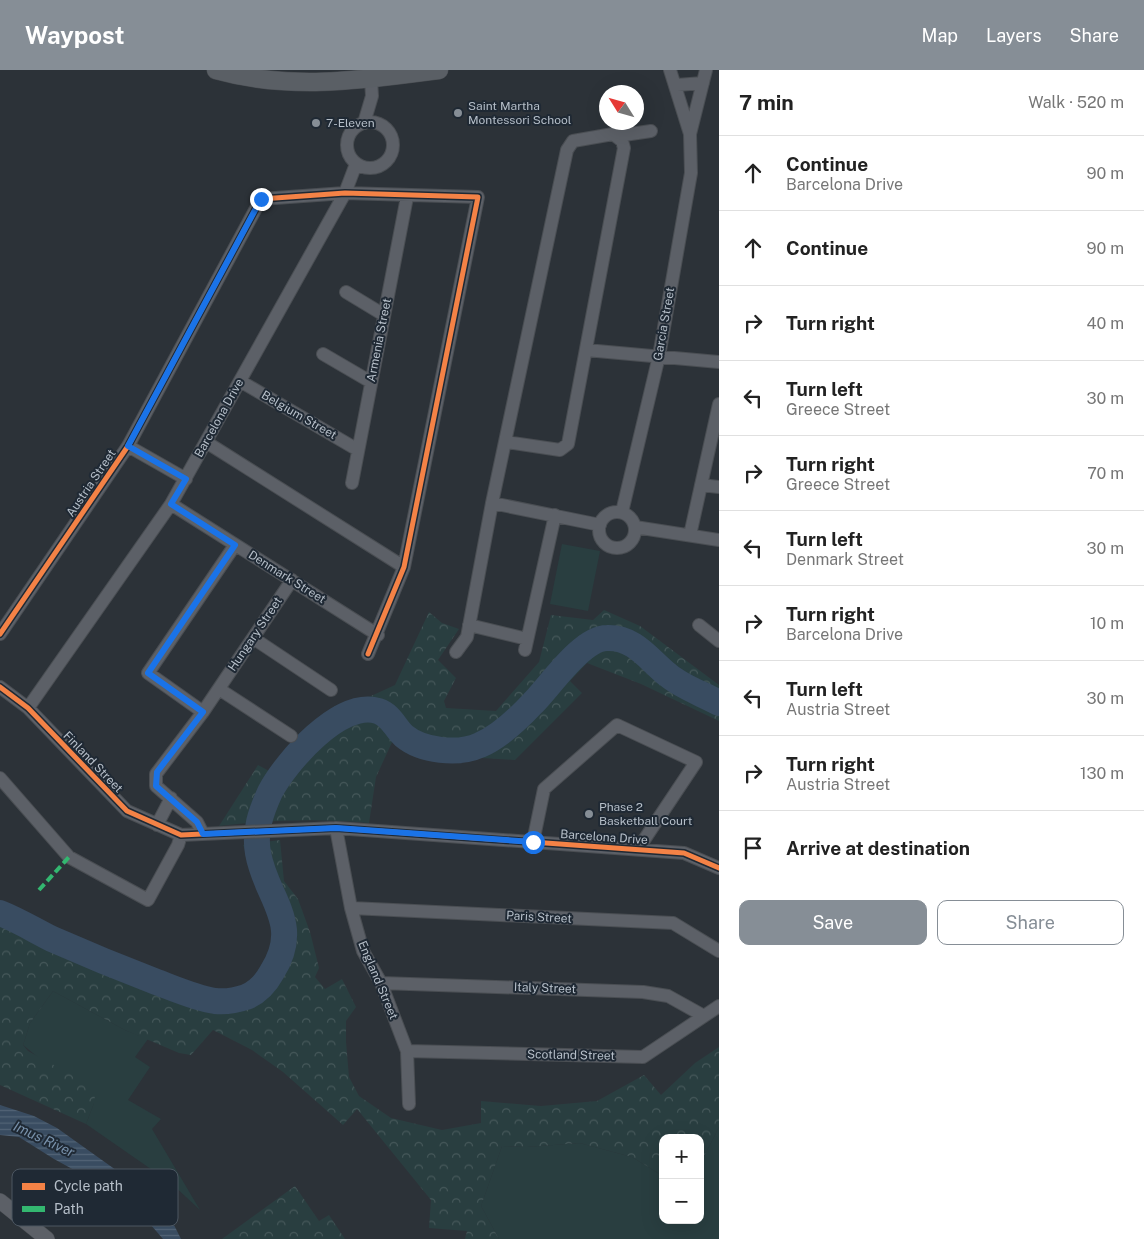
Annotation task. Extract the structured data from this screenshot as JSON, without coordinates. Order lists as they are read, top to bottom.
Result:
{
  "streets": {
    "street": [
      "Garcia Street",
      "Armenia Street",
      "Belgium Street",
      "Barcelona Drive",
      "Austria Street",
      "Denmark Street",
      "Hungary Street",
      "Finland Street",
      "Paris Street",
      "England Street",
      "Italy Street",
      "Scotland Street"
    ]
  },
  "crossings": [
    ["Armenia Street", "Belgium Street"],
    ["Belgium Street", "Barcelona Drive"],
    ["Barcelona Drive", "Austria Street"],
    ["Barcelona Drive", "Denmark Street"],
    ["Barcelona Drive", "Finland Street"],
    ["Barcelona Drive", "England Street"],
    ["Denmark Street", "Hungary Street"],
    ["Paris Street", "England Street"],
    ["England Street", "Italy Street"],
    ["England Street", "Scotland Street"],
    ["Italy Street", "Scotland Street"]
  ],
  "water": ["Imus River"],
  "places": ["Saint Martha Montessori School", "7-Eleven", "Phase 2 Basketball Court"],
  "legend": ["Cycle path", "Path"],
  "north": "top left",
  "page": {
    "header": "Waypost",
    "nav": ["Map", "Layers", "Share"],
    "heading": ["7 min", "Walk · 520 m"],
    "list": [
      ["Continue", "Barcelona Drive", "90 m"],
      ["Continue", "90 m"],
      ["Turn right", "40 m"],
      ["Turn left", "Greece Street", "30 m"],
      ["Turn right", "Greece Street", "70 m"],
      ["Turn left", "Denmark Street", "30 m"],
      ["Turn right", "Barcelona Drive", "10 m"],
      ["Turn left", "Austria Street", "30 m"],
      ["Turn right", "Austria Street", "130 m"],
      "Arrive at destination"
    ],
    "buttons": ["Save", "Share"],
    "map_buttons": ["+", "−"]
  }
}
